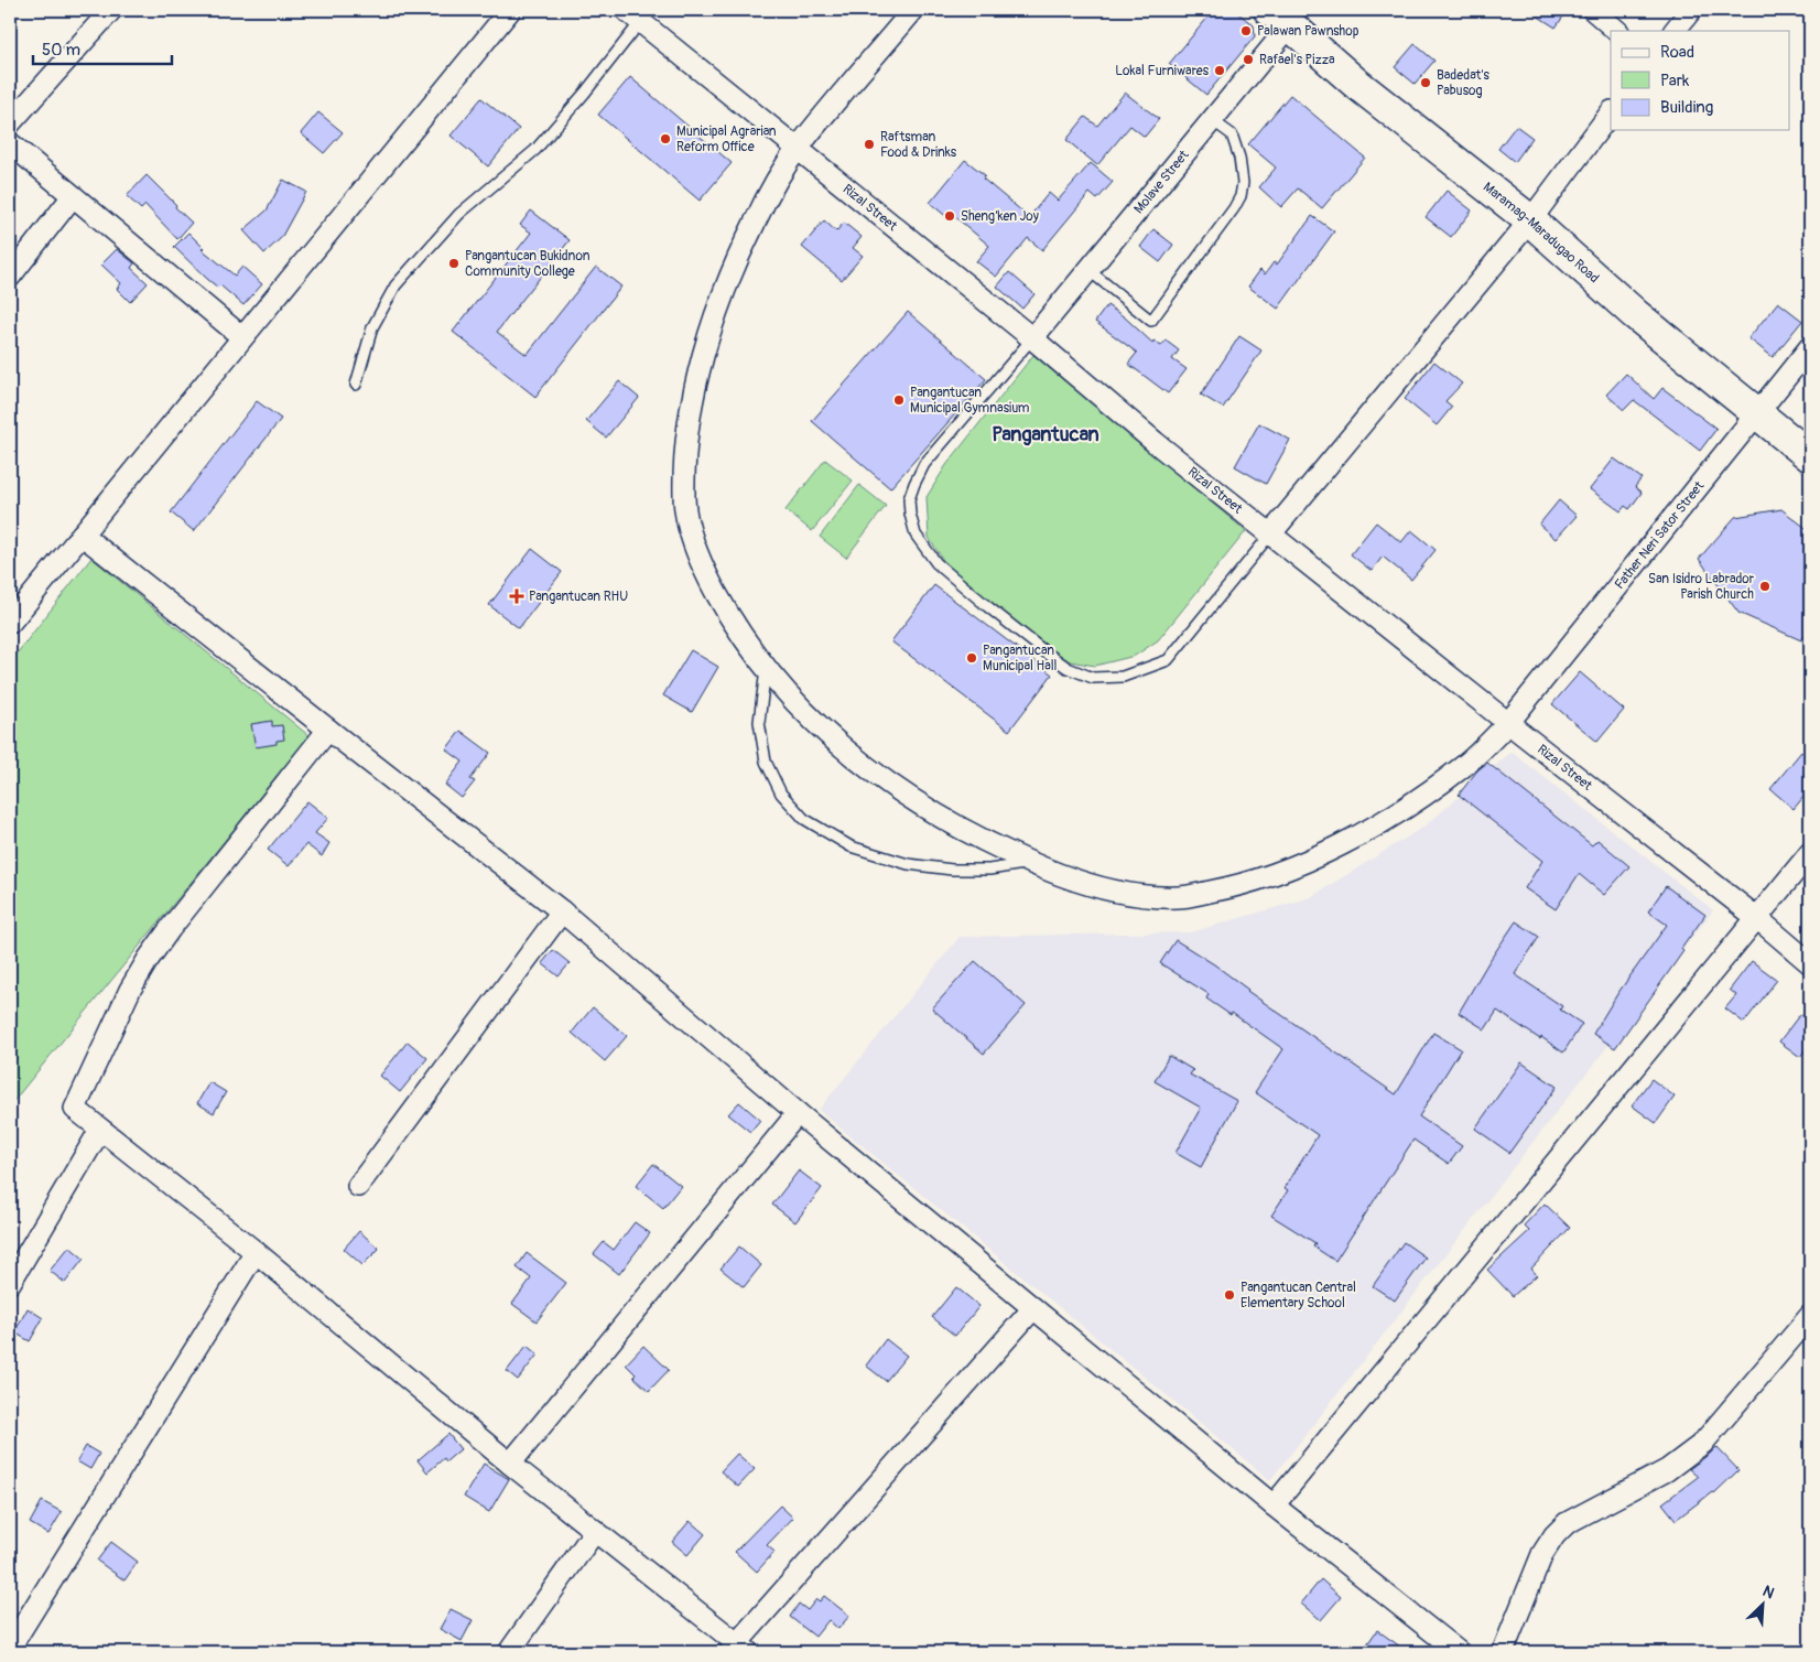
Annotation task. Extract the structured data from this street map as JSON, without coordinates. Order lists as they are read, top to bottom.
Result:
{
  "streets": {
    "main road": ["Maramag-Maradugao Road"],
    "street": ["Molave Street", "Rizal Street", "Father Neri Sator Street"]
  },
  "crossings": [
    ["Molave Street", "Rizal Street"],
    ["Molave Street", "Maramag-Maradugao Road"],
    ["Rizal Street", "Father Neri Sator Street"],
    ["Maramag-Maradugao Road", "Father Neri Sator Street"]
  ],
  "districts": ["Pangantucan"],
  "places": {
    "other": [
      "Palawan Pawnshop",
      "Rafael's Pizza",
      "Lokal Furniwares",
      "Badedat's Pabusog",
      "Municipal Agrarian Reform Office",
      "Raftsman Food & Drinks",
      "Sheng'ken Joy",
      "Pangantucan Bukidnon Community College",
      "Pangantucan Municipal Gymnasium",
      "San Isidro Labrador Parish Church",
      "Pangantucan Municipal Hall",
      "Pangantucan Central Elementary School"
    ],
    "health": ["Pangantucan RHU"]
  },
  "legend": ["Road", "Park", "Building"],
  "scale_bar": "50 m",
  "north": "top right"
}
